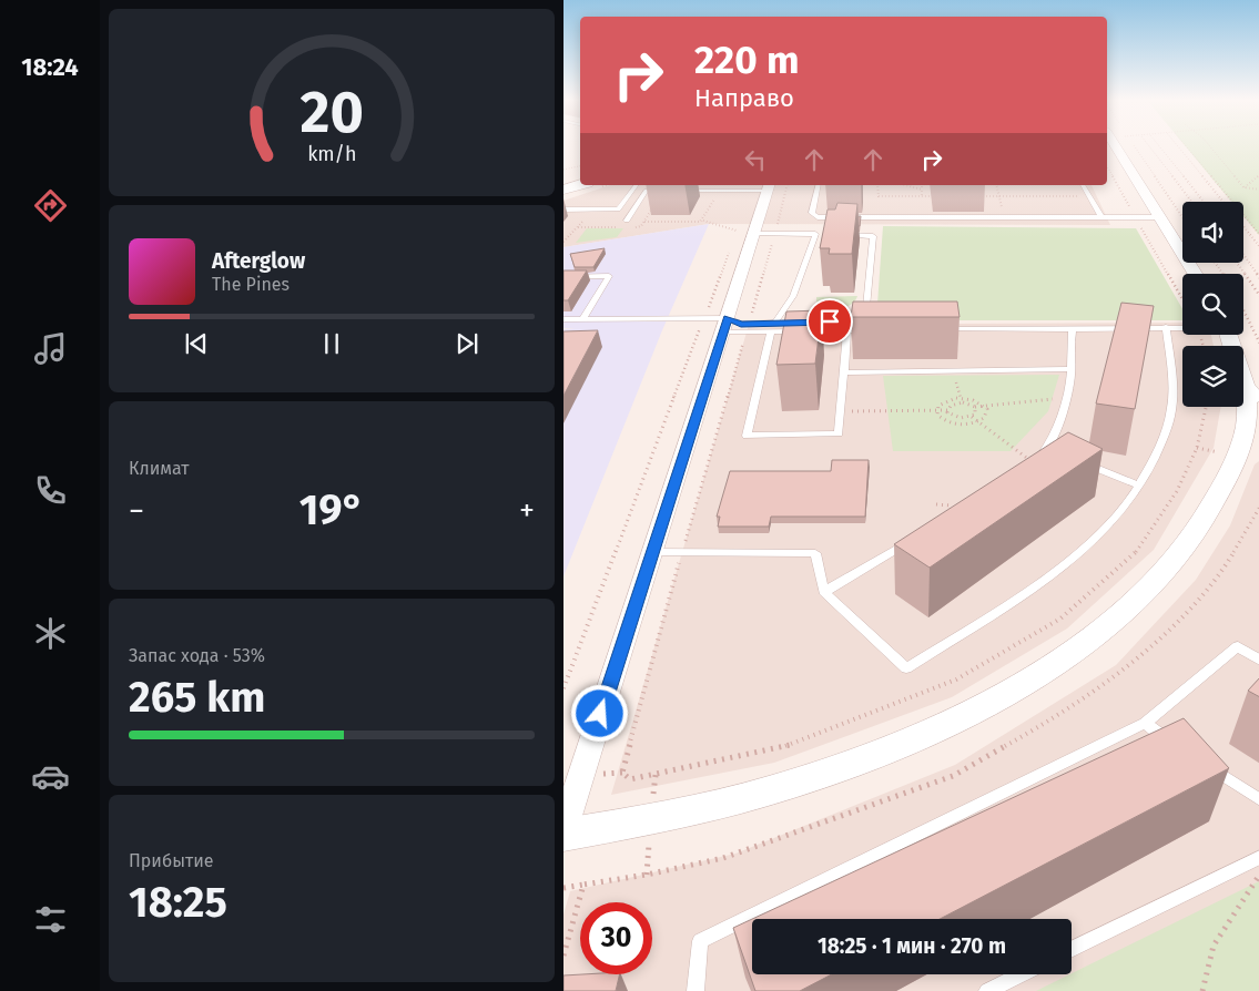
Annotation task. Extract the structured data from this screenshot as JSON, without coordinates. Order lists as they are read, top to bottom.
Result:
{
  "page": {
    "tabs": "18:24",
    "turn": ["220 m", "Направо"],
    "song": ["Afterglow", "The Pines"],
    "tile": [
      "Климат",
      ["Запас хода · 53%", "265 km"],
      ["Прибытие", "18:25"]
    ],
    "heat": ["−", "19°", "+"],
    "limit": "30",
    "trip": "18:25 · 1 мин · 270 m",
    "gauge": ["20", "km/h"]
  }
}
